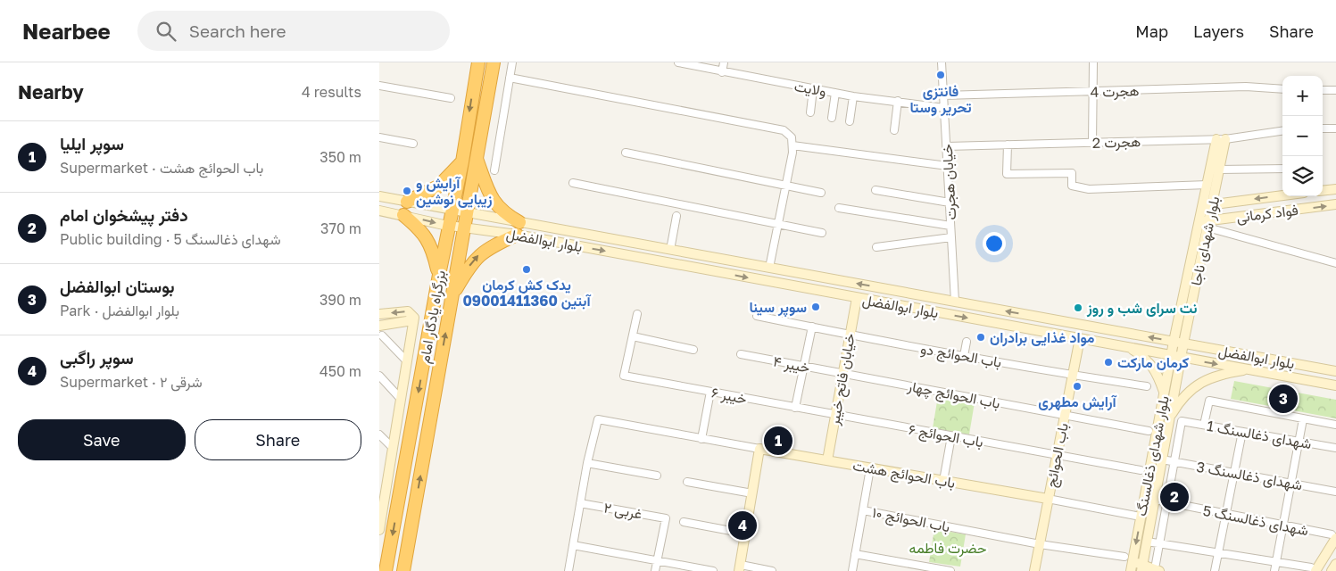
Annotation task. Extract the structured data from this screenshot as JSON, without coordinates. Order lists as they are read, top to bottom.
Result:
{
  "streets": {
    "highway": ["بزرگراه یادگار امام"],
    "main road": [
      "فواد کرمانی",
      "بلوار ابوالفضل",
      "بلوار شهدای ناجا",
      "خیابان فاتح خیبر",
      "باب الحوائج",
      "بلوار شهدای ذغالسنگ",
      "باب الحوائج هشت"
    ],
    "street": [
      "ولایت",
      "هجرت 4",
      "هجرت 2",
      "خیابان هجرت",
      "باب الحوائج دو",
      "خیبر ۴",
      "باب الحوائج چهار",
      "خیبر ۶",
      "شهدای ذغالسنگ 1",
      "باب الحوائج ۶",
      "شهدای ذغالسنگ 3",
      "۲ غربی",
      "باب الحوائج ۱۰",
      "شهدای ذغالسنگ 5"
    ]
  },
  "crossings": [
    ["ولایت", "خیابان هجرت"],
    ["هجرت 4", "خیابان هجرت"],
    ["هجرت 2", "خیابان هجرت"],
    ["هجرت 2", "بلوار شهدای ناجا"],
    ["خیابان هجرت", "بلوار ابوالفضل"],
    ["فواد کرمانی", "بلوار شهدای ناجا"],
    ["بلوار ابوالفضل", "بلوار شهدای ناجا"],
    ["بلوار ابوالفضل", "بزرگراه یادگار امام"],
    ["بلوار ابوالفضل", "خیابان فاتح خیبر"],
    ["بلوار ابوالفضل", "باب الحوائج"],
    ["بلوار ابوالفضل", "بلوار شهدای ذغالسنگ"],
    ["بلوار شهدای ناجا", "بلوار شهدای ذغالسنگ"],
    ["باب الحوائج دو", "خیابان فاتح خیبر"],
    ["باب الحوائج دو", "باب الحوائج"],
    ["خیبر ۴", "خیابان فاتح خیبر"],
    ["خیبر ۴", "باب الحوائج چهار"],
    ["خیابان فاتح خیبر", "باب الحوائج چهار"],
    ["خیابان فاتح خیبر", "خیبر ۶"],
    ["خیابان فاتح خیبر", "باب الحوائج ۶"],
    ["خیابان فاتح خیبر", "باب الحوائج هشت"],
    ["باب الحوائج چهار", "باب الحوائج"],
    ["خیبر ۶", "باب الحوائج ۶"],
    ["شهدای ذغالسنگ 1", "شهدای ذغالسنگ 3"],
    ["باب الحوائج ۶", "باب الحوائج"],
    ["باب الحوائج", "باب الحوائج هشت"],
    ["باب الحوائج", "باب الحوائج ۱۰"],
    ["بلوار شهدای ذغالسنگ", "شهدای ذغالسنگ 3"],
    ["بلوار شهدای ذغالسنگ", "باب الحوائج ۱۰"],
    ["بلوار شهدای ذغالسنگ", "شهدای ذغالسنگ 5"]
  ],
  "parks": ["حضرت فاطمه"],
  "places": [
    "فانتزی تحریر وستا",
    "آرایش و زیبایی نوشین",
    "یدک کش کرمان آبتین 09001411360",
    "سوپر سینا",
    "نت سرای شب و روز",
    "مواد غذایی برادران",
    "کرمان مارکت",
    "آرایش مطهری"
  ],
  "page": {
    "header": "Nearbee",
    "search": "Search here",
    "nav": ["Map", "Layers", "Share"],
    "heading": ["Nearby", "4 results"],
    "map_buttons": ["+", "−"],
    "list": [
      {
        "mark": "1",
        "name": "سوپر ایلیا",
        "note": "Supermarket · باب الحوائج هشت",
        "value": "350 m"
      },
      {
        "mark": "2",
        "name": "دفتر پیشخوان امام",
        "note": "Public building · شهدای ذغالسنگ 5",
        "value": "370 m"
      },
      {
        "mark": "3",
        "name": "بوستان ابوالفضل",
        "note": "Park · بلوار ابوالفضل",
        "value": "390 m"
      },
      {
        "mark": "4",
        "name": "سوپر راگبی",
        "note": "Supermarket · ۲ شرقی",
        "value": "450 m"
      }
    ],
    "pins": [
      "3",
      "1",
      "2",
      "4"
    ],
    "buttons": ["Save", "Share"]
  }
}
